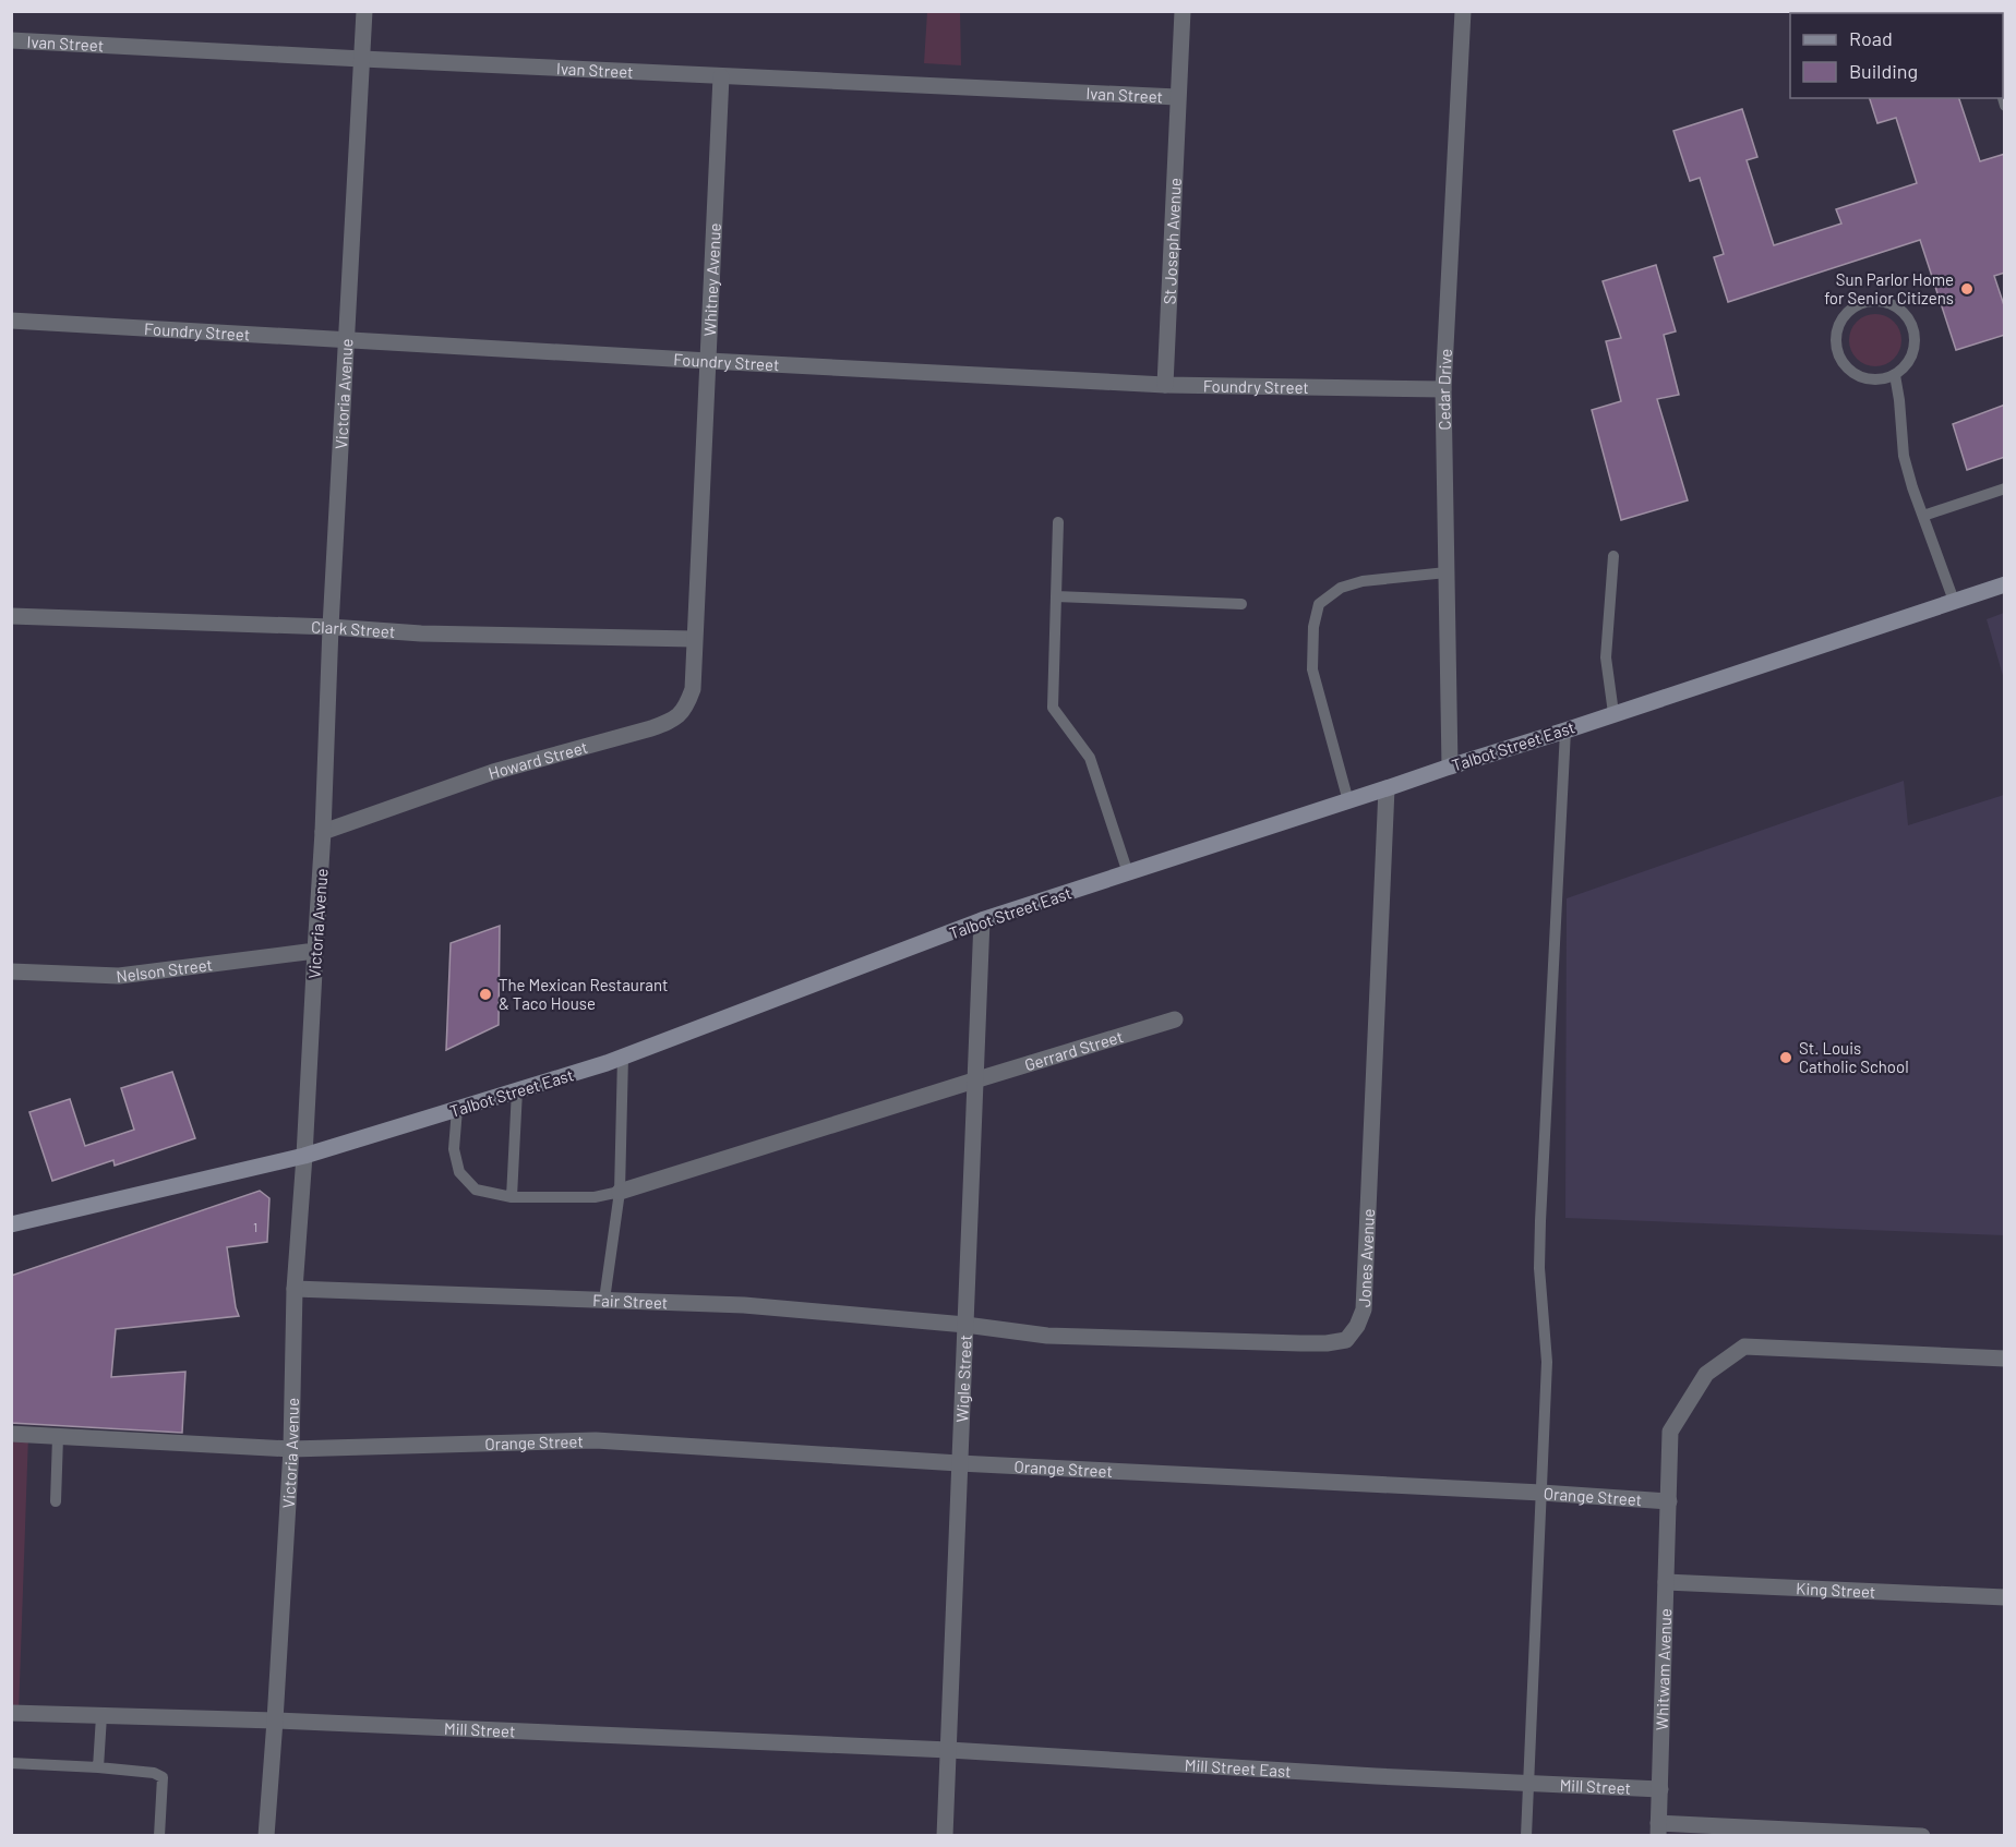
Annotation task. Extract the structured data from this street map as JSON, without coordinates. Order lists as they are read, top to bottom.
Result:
{
  "streets": {
    "main road": ["Talbot Street East"],
    "street": [
      "Ivan Street",
      "St Joseph Avenue",
      "Whitney Avenue",
      "Foundry Street",
      "Cedar Drive",
      "Victoria Avenue",
      "Clark Street",
      "Howard Street",
      "Nelson Street",
      "Gerrard Street",
      "Jones Avenue",
      "Fair Street",
      "Wigle Street",
      "Orange Street",
      "King Street",
      "Whitwam Avenue",
      "Mill Street",
      "Mill Street East"
    ]
  },
  "crossings": [
    ["Ivan Street", "St Joseph Avenue"],
    ["Ivan Street", "Whitney Avenue"],
    ["Ivan Street", "Victoria Avenue"],
    ["St Joseph Avenue", "Foundry Street"],
    ["Whitney Avenue", "Foundry Street"],
    ["Whitney Avenue", "Clark Street"],
    ["Whitney Avenue", "Howard Street"],
    ["Foundry Street", "Cedar Drive"],
    ["Foundry Street", "Victoria Avenue"],
    ["Cedar Drive", "Talbot Street East"],
    ["Victoria Avenue", "Clark Street"],
    ["Victoria Avenue", "Talbot Street East"],
    ["Victoria Avenue", "Howard Street"],
    ["Victoria Avenue", "Nelson Street"],
    ["Victoria Avenue", "Fair Street"],
    ["Victoria Avenue", "Orange Street"],
    ["Victoria Avenue", "Mill Street"],
    ["Clark Street", "Howard Street"],
    ["Talbot Street East", "Jones Avenue"],
    ["Talbot Street East", "Wigle Street"],
    ["Gerrard Street", "Wigle Street"],
    ["Jones Avenue", "Fair Street"],
    ["Jones Avenue", "Wigle Street"],
    ["Fair Street", "Wigle Street"],
    ["Wigle Street", "Orange Street"],
    ["Wigle Street", "Mill Street"],
    ["Wigle Street", "Mill Street East"],
    ["Orange Street", "Whitwam Avenue"],
    ["King Street", "Whitwam Avenue"],
    ["Whitwam Avenue", "Mill Street"],
    ["Mill Street", "Mill Street East"]
  ],
  "places": ["Sun Parlor Home for Senior Citizens", "The Mexican Restaurant & Taco House", "St. Louis Catholic School"],
  "house_numbers": ["1"],
  "legend": ["Road", "Building"]
}
